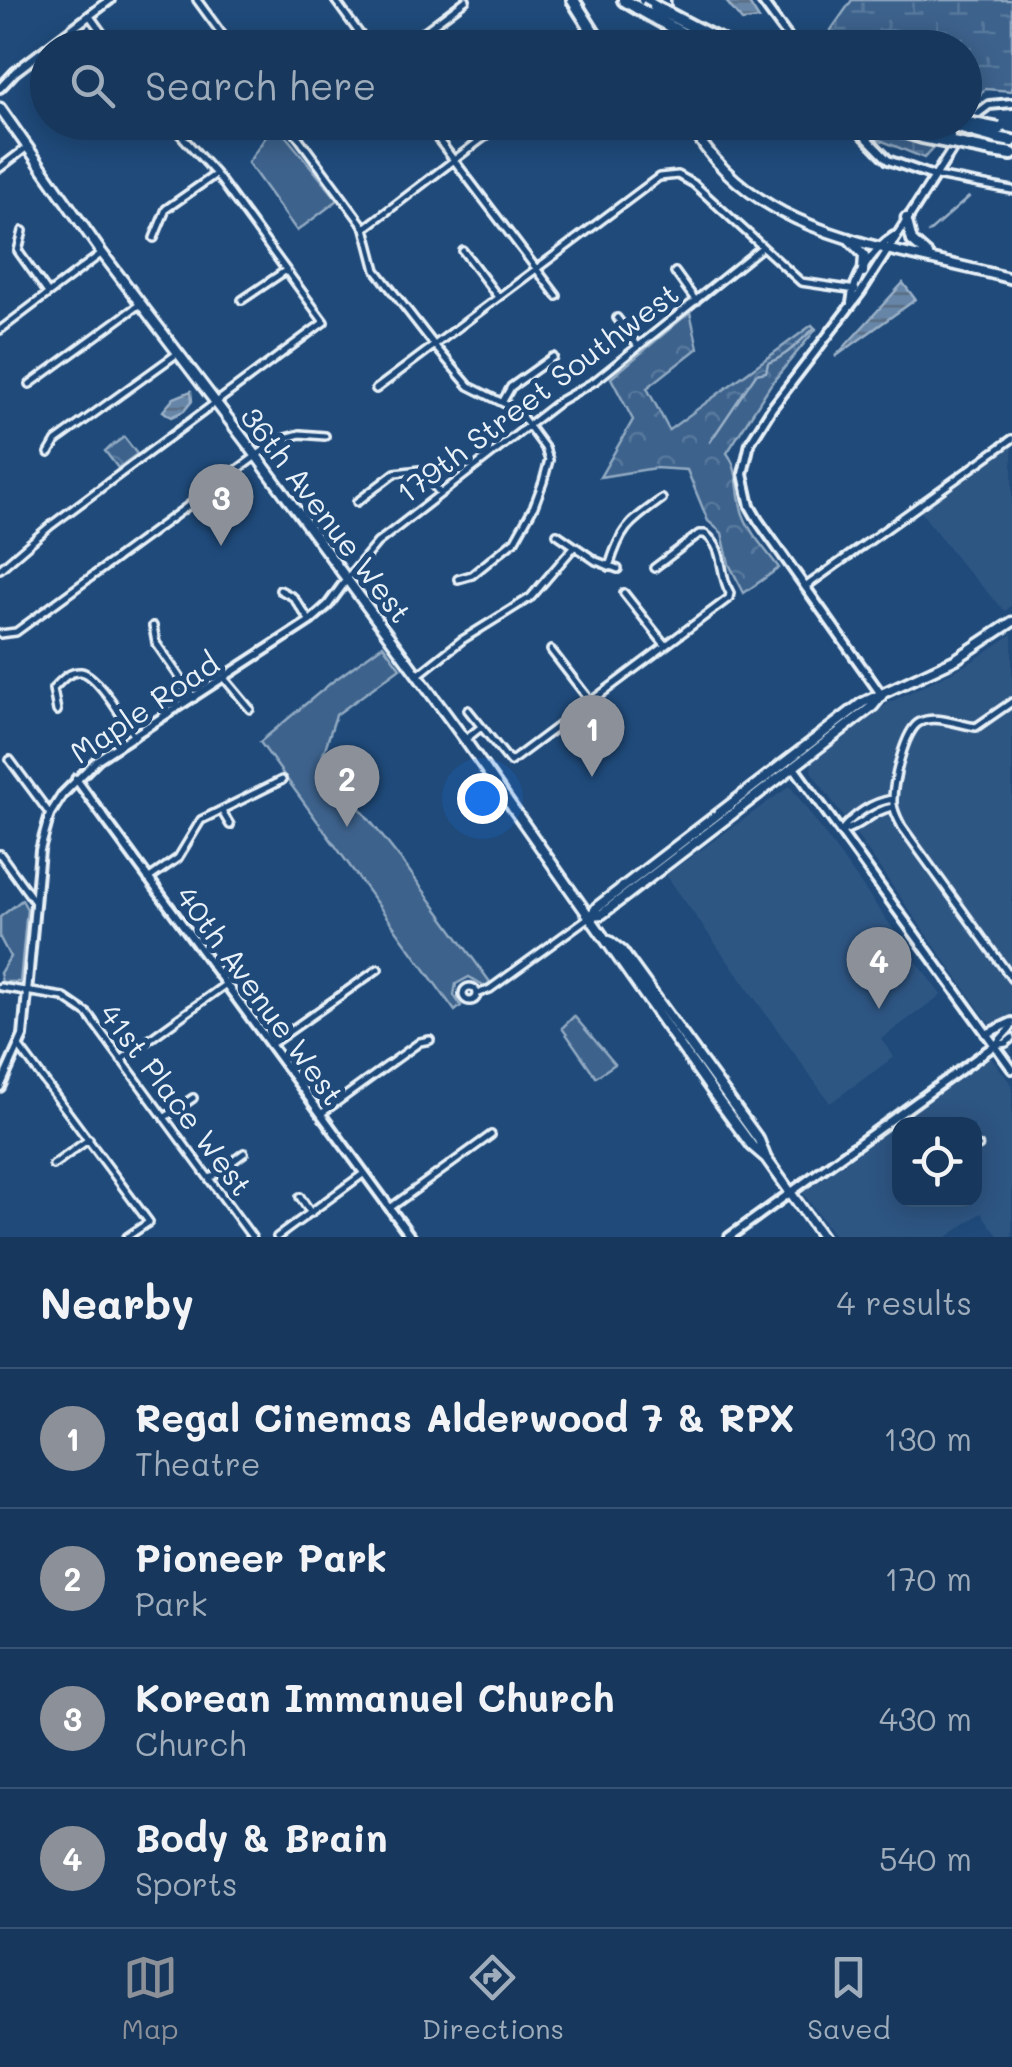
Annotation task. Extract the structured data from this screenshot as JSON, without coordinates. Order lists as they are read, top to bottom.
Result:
{
  "streets": {
    "main road": ["36th Avenue West"],
    "street": [
      "179th Street Southwest",
      "Maple Road",
      "40th Avenue West",
      "41st Place West"
    ]
  },
  "crossings": [
    ["179th Street Southwest", "36th Avenue West"],
    ["179th Street Southwest", "Maple Road"],
    ["36th Avenue West", "Maple Road"],
    ["Maple Road", "40th Avenue West"],
    ["Maple Road", "41st Place West"]
  ],
  "page": {
    "search": "Search here",
    "pins": [
      "3",
      "1",
      "2",
      "4"
    ],
    "heading": ["Nearby", "4 results"],
    "list": [
      {
        "mark": "1",
        "name": "Regal Cinemas Alderwood 7 & RPX",
        "note": "Theatre",
        "value": "130 m"
      },
      {
        "mark": "2",
        "name": "Pioneer Park",
        "note": "Park",
        "value": "170 m"
      },
      {
        "mark": "3",
        "name": "Korean Immanuel Church",
        "note": "Church",
        "value": "430 m"
      },
      {
        "mark": "4",
        "name": "Body & Brain",
        "note": "Sports",
        "value": "540 m"
      }
    ],
    "nav": ["Map", "Directions", "Saved"]
  }
}
